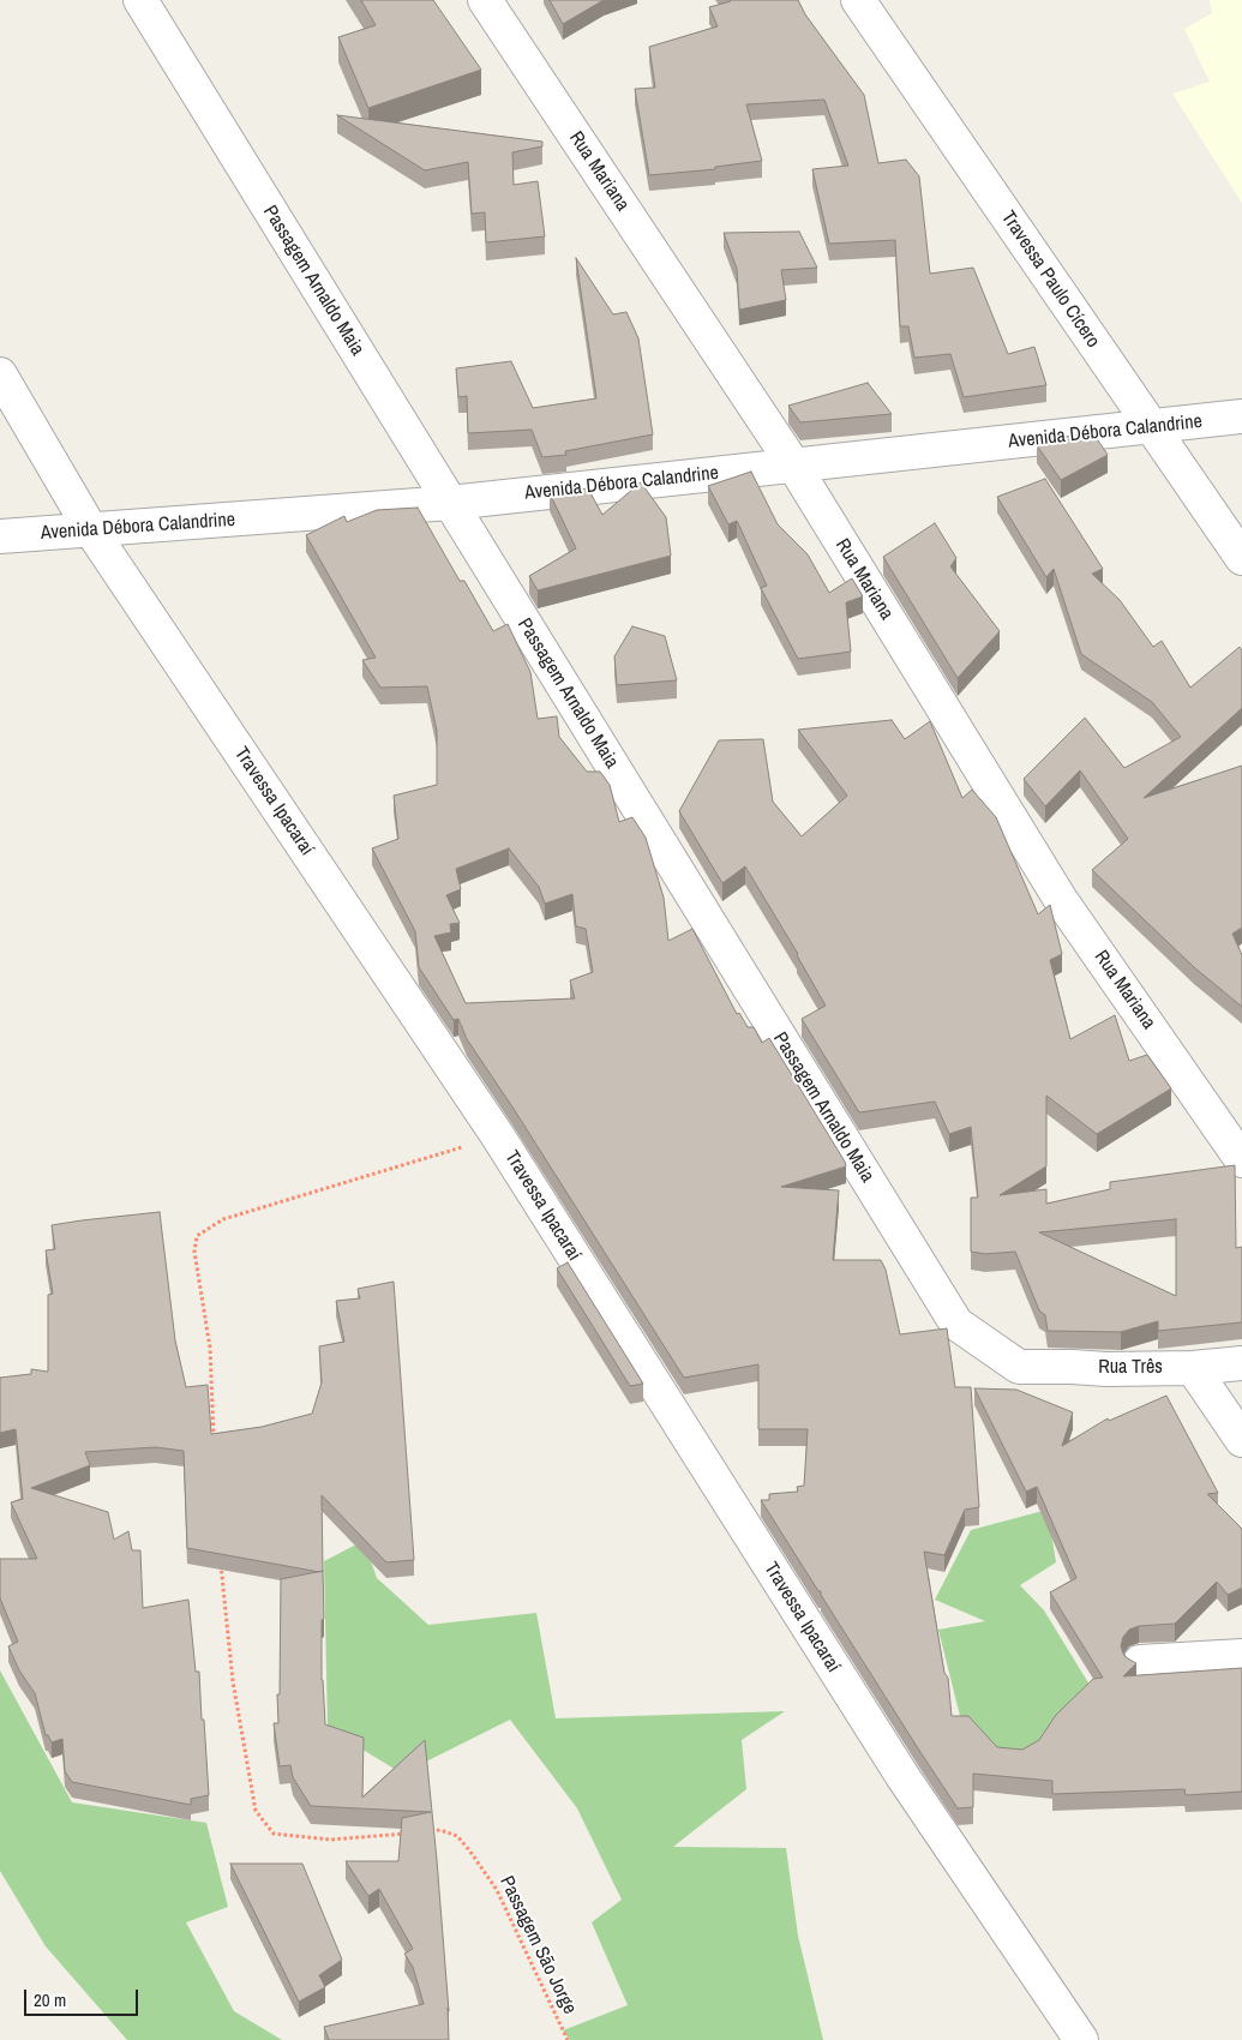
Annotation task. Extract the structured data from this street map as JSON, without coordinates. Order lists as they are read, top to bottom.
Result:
{
  "streets": {
    "street": [
      "Rua Mariana",
      "Travessa Paulo Cícero",
      "Passagem Arnaldo Maia",
      "Avenida Débora Calandrine",
      "Travessa Ipacaraí",
      "Rua Três"
    ],
    "path": ["Passagem São Jorge"]
  },
  "crossings": [
    ["Rua Mariana", "Avenida Débora Calandrine"],
    ["Travessa Paulo Cícero", "Avenida Débora Calandrine"],
    ["Passagem Arnaldo Maia", "Avenida Débora Calandrine"],
    ["Passagem Arnaldo Maia", "Rua Três"],
    ["Avenida Débora Calandrine", "Travessa Ipacaraí"]
  ],
  "scale_bar": "20 m"
}
